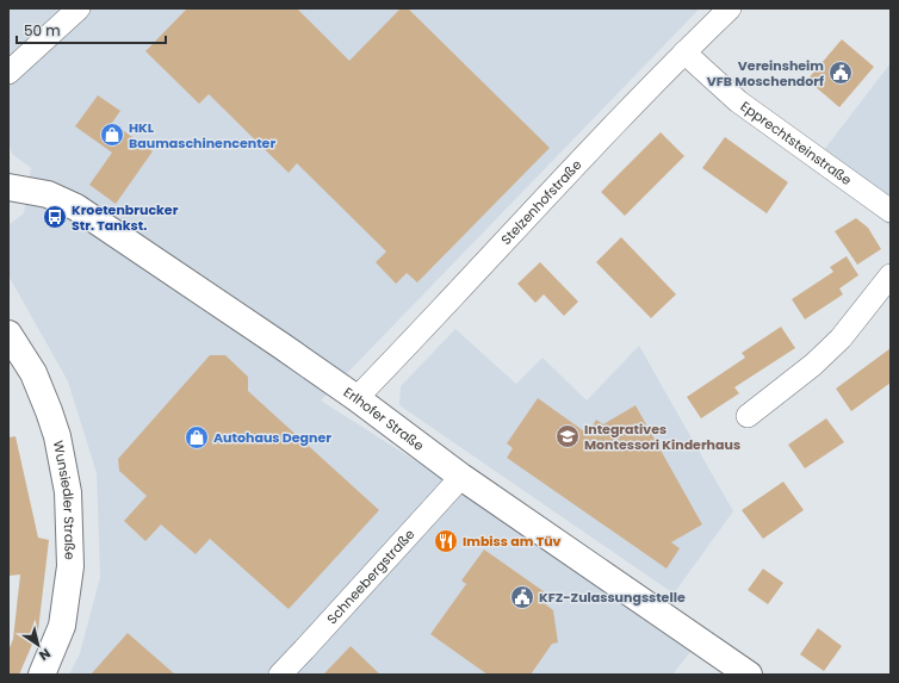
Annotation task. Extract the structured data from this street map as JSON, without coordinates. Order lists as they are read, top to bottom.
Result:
{
  "streets": {
    "street": [
      "Epprechtsteinstraße",
      "Stelzenhofstraße",
      "Erlhofer Straße",
      "Wunsiedler Straße",
      "Schneebergstraße"
    ]
  },
  "crossings": [
    ["Epprechtsteinstraße", "Stelzenhofstraße"],
    ["Stelzenhofstraße", "Erlhofer Straße"],
    ["Erlhofer Straße", "Schneebergstraße"]
  ],
  "places": {
    "public building": ["Vereinsheim VFB Moschendorf", "KFZ-Zulassungsstelle"],
    "shop": ["HKL Baumaschinencenter", "Autohaus Degner"],
    "bus stop": ["Kroetenbrucker Str. Tankst."],
    "school or university": ["Integratives Montessori Kinderhaus"],
    "restaurant": ["Imbiss am Tüv"]
  },
  "scale_bar": "50 m",
  "north": "bottom right"
}
